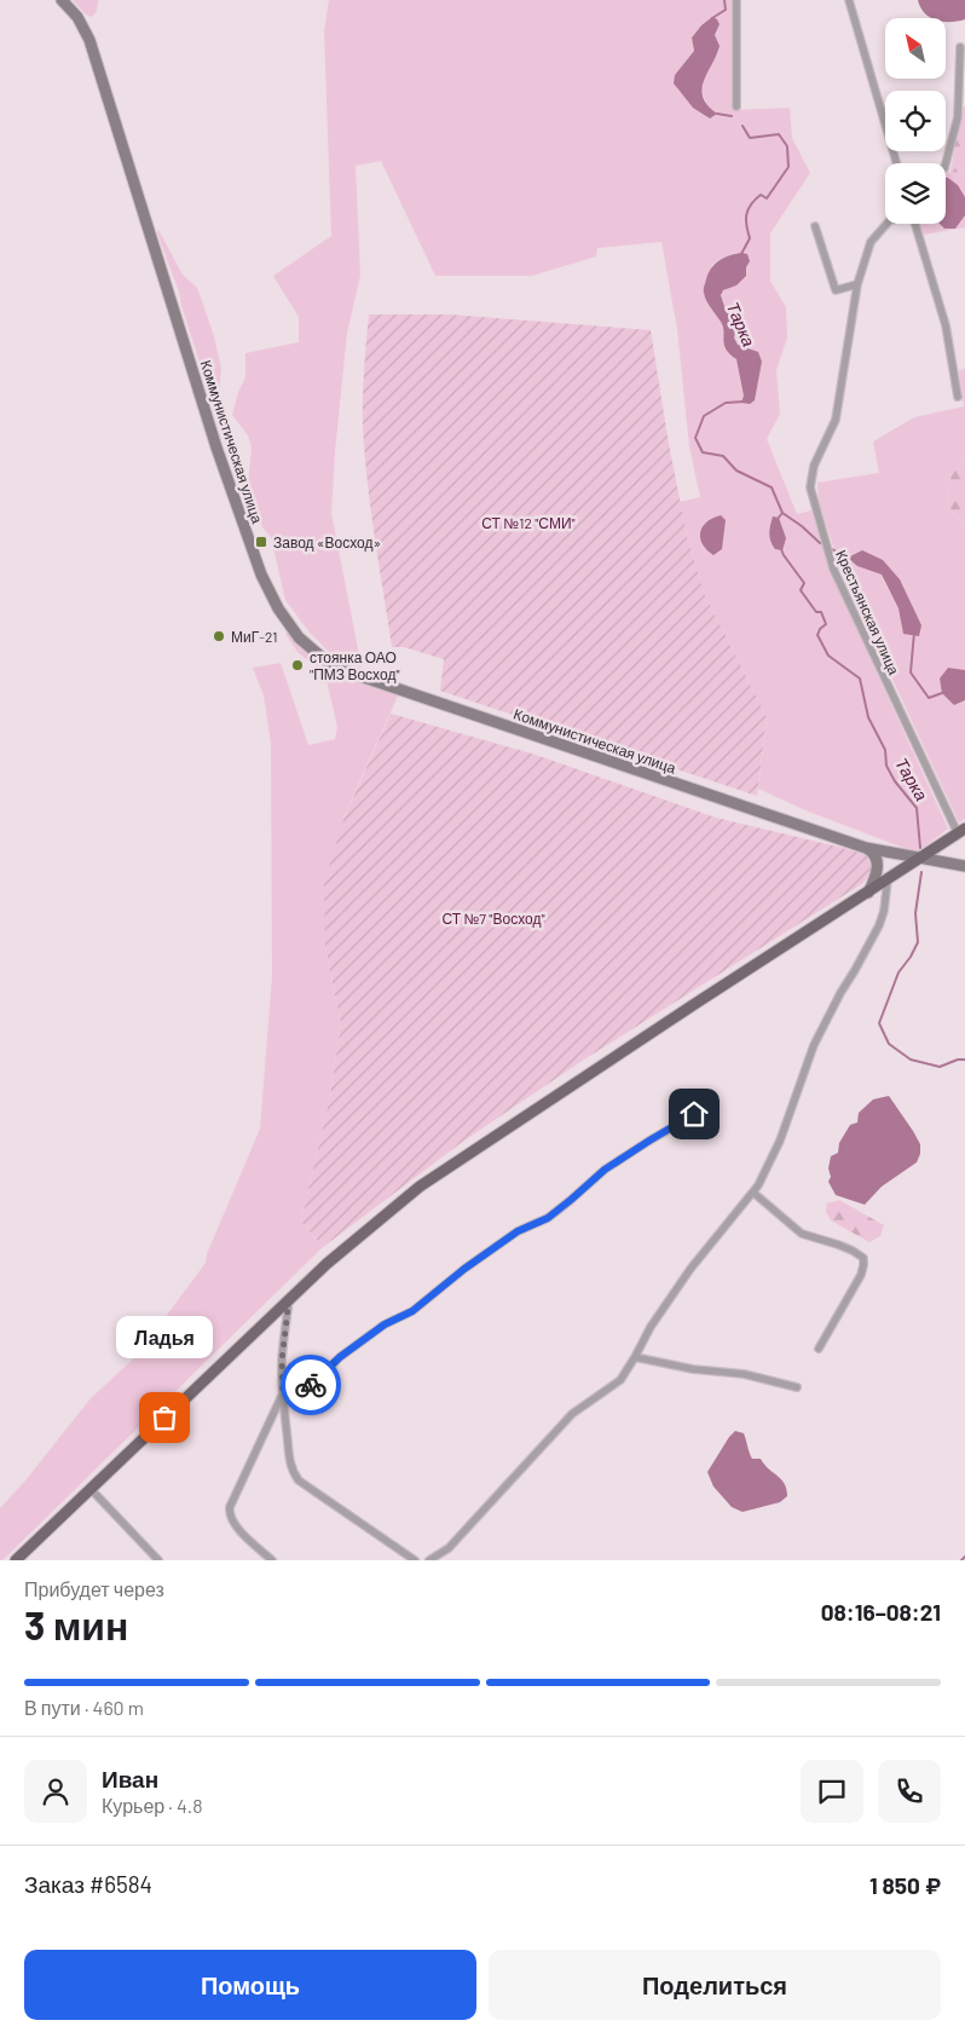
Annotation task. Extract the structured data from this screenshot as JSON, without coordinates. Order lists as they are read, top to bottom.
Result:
{
  "streets": {
    "main road": ["Коммунистическая улица"],
    "street": ["Крестьянская улица"]
  },
  "water": ["Тарка"],
  "parks": ["СТ №12 \"СМИ\"", "СТ №7 \"Восход\""],
  "places": {
    "transit": ["Завод «Восход»"],
    "other": ["МиГ-21", "стоянка ОАО \"ПМЗ Восход\"", "Ладья"]
  },
  "north": "top left",
  "page": {
    "bubble": "Ладья",
    "heading": ["3 мин", "Прибудет через", "08:16–08:21"],
    "panel": [
      "Иван",
      "Курьер · 4.8",
      "Заказ #6584",
      "1 850 ₽"
    ],
    "bar": "В пути · 460 m",
    "buttons": ["Помощь", "Поделиться"]
  }
}
